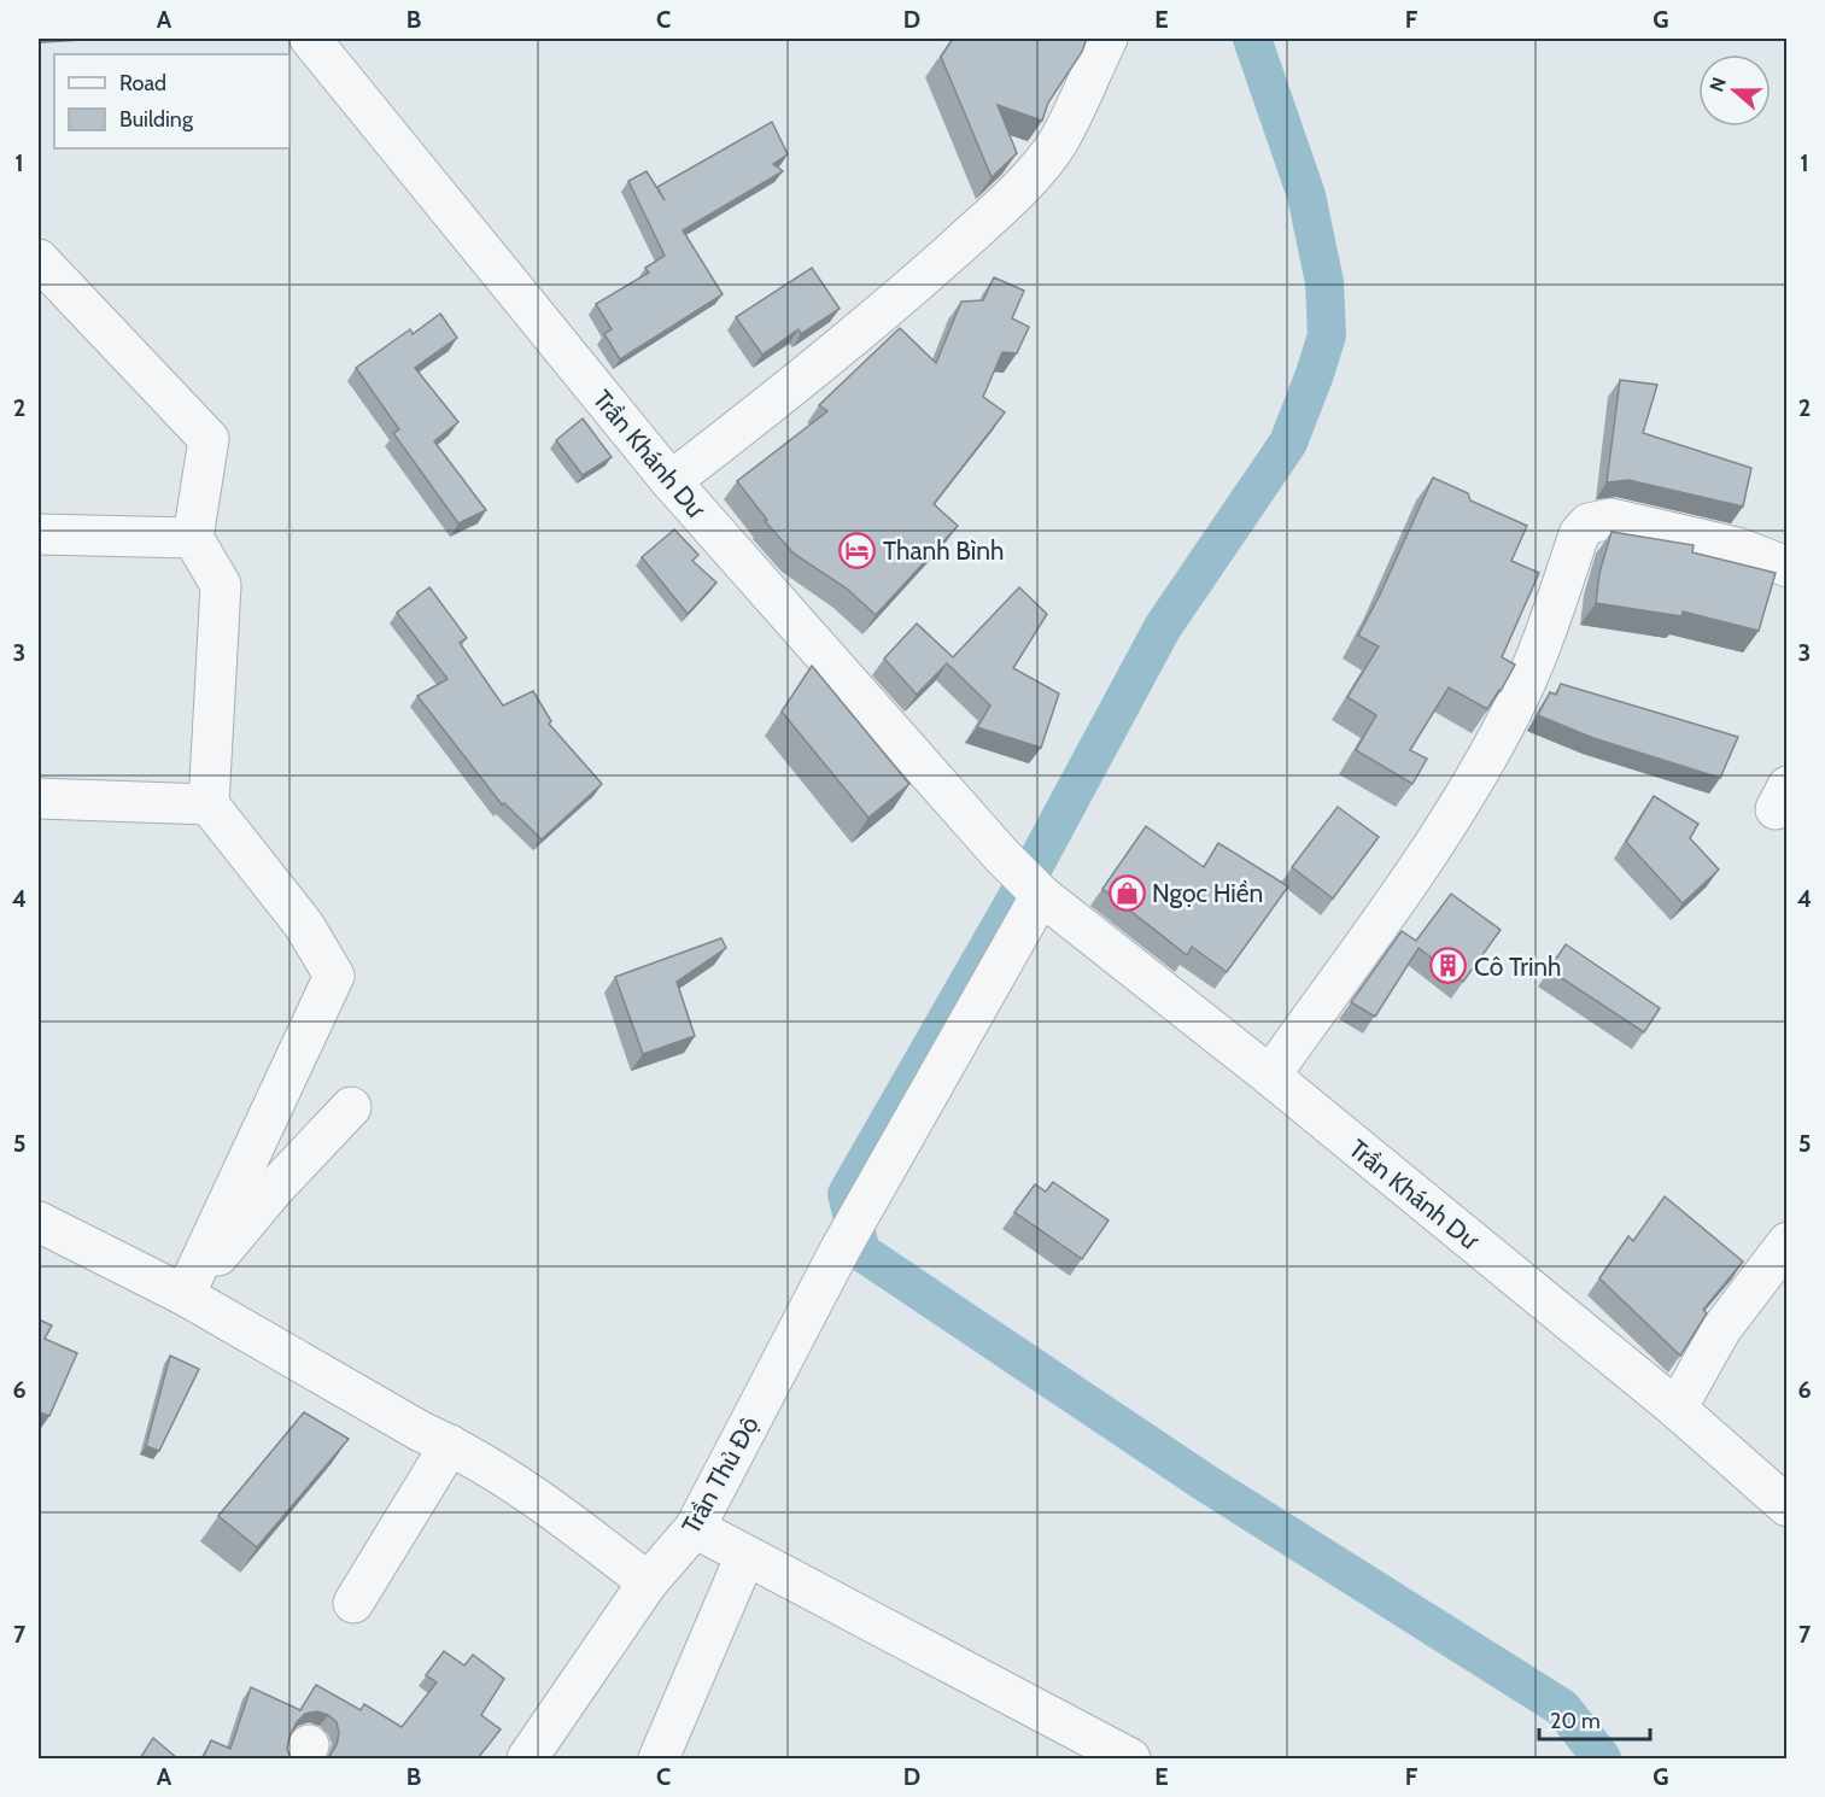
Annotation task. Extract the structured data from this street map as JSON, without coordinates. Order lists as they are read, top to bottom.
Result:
{
  "streets": {
    "street": ["Trần Khánh Dư", "Trần Thủ Độ"]
  },
  "crossings": [
    ["Trần Khánh Dư", "Trần Thủ Độ"]
  ],
  "places": {
    "hotel": ["Thanh Bình"],
    "shop": ["Ngọc Hiền"],
    "building": ["Cô Trinh"]
  },
  "legend": ["Road", "Building"],
  "scale_bar": "20 m",
  "north": "left",
  "grid": {
    "columns": [
      "A",
      "B",
      "C",
      "D",
      "E",
      "F",
      "G"
    ],
    "rows": [
      "1",
      "2",
      "3",
      "4",
      "5",
      "6",
      "7"
    ]
  }
}
